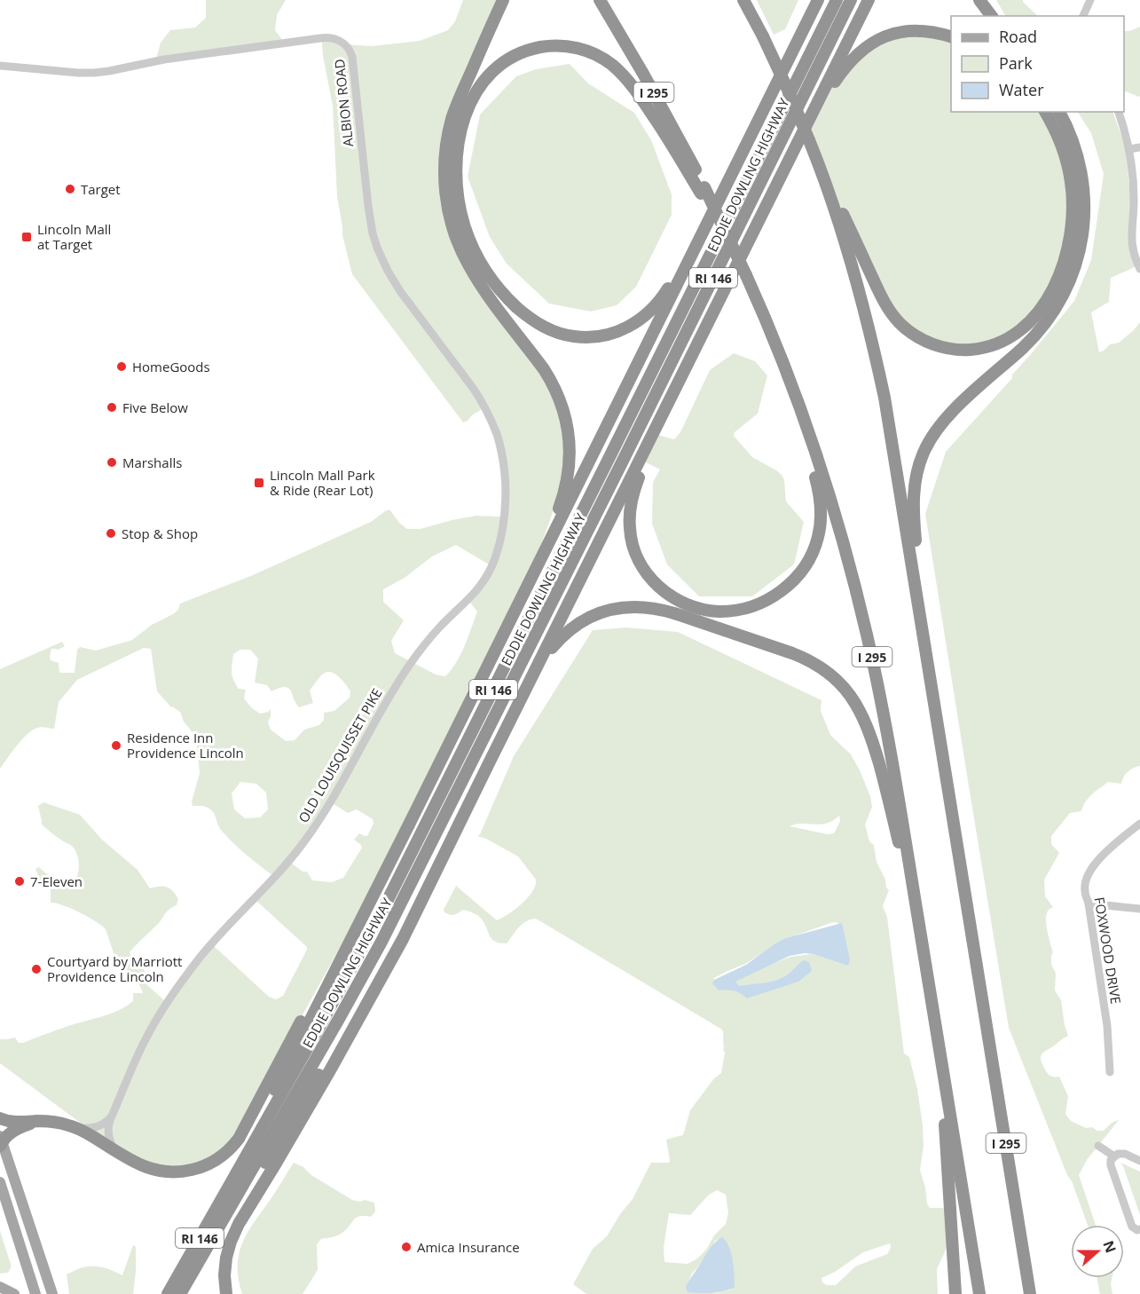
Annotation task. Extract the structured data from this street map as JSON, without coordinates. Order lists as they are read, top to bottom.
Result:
{
  "streets": {
    "highway": ["I 295", "EDDIE DOWLING HIGHWAY", "RI 146"],
    "street": ["ALBION ROAD", "OLD LOUISQUISSET PIKE", "FOXWOOD DRIVE"]
  },
  "crossings": [
    ["ALBION ROAD", "OLD LOUISQUISSET PIKE"]
  ],
  "places": {
    "other": [
      "Target",
      "HomeGoods",
      "Five Below",
      "Marshalls",
      "Stop & Shop",
      "Residence Inn Providence Lincoln",
      "7-Eleven",
      "Courtyard by Marriott Providence Lincoln",
      "Amica Insurance"
    ],
    "transit": ["Lincoln Mall at Target", "Lincoln Mall Park & Ride (Rear Lot)"]
  },
  "legend": ["Road", "Park", "Water"],
  "north": "right"
}
